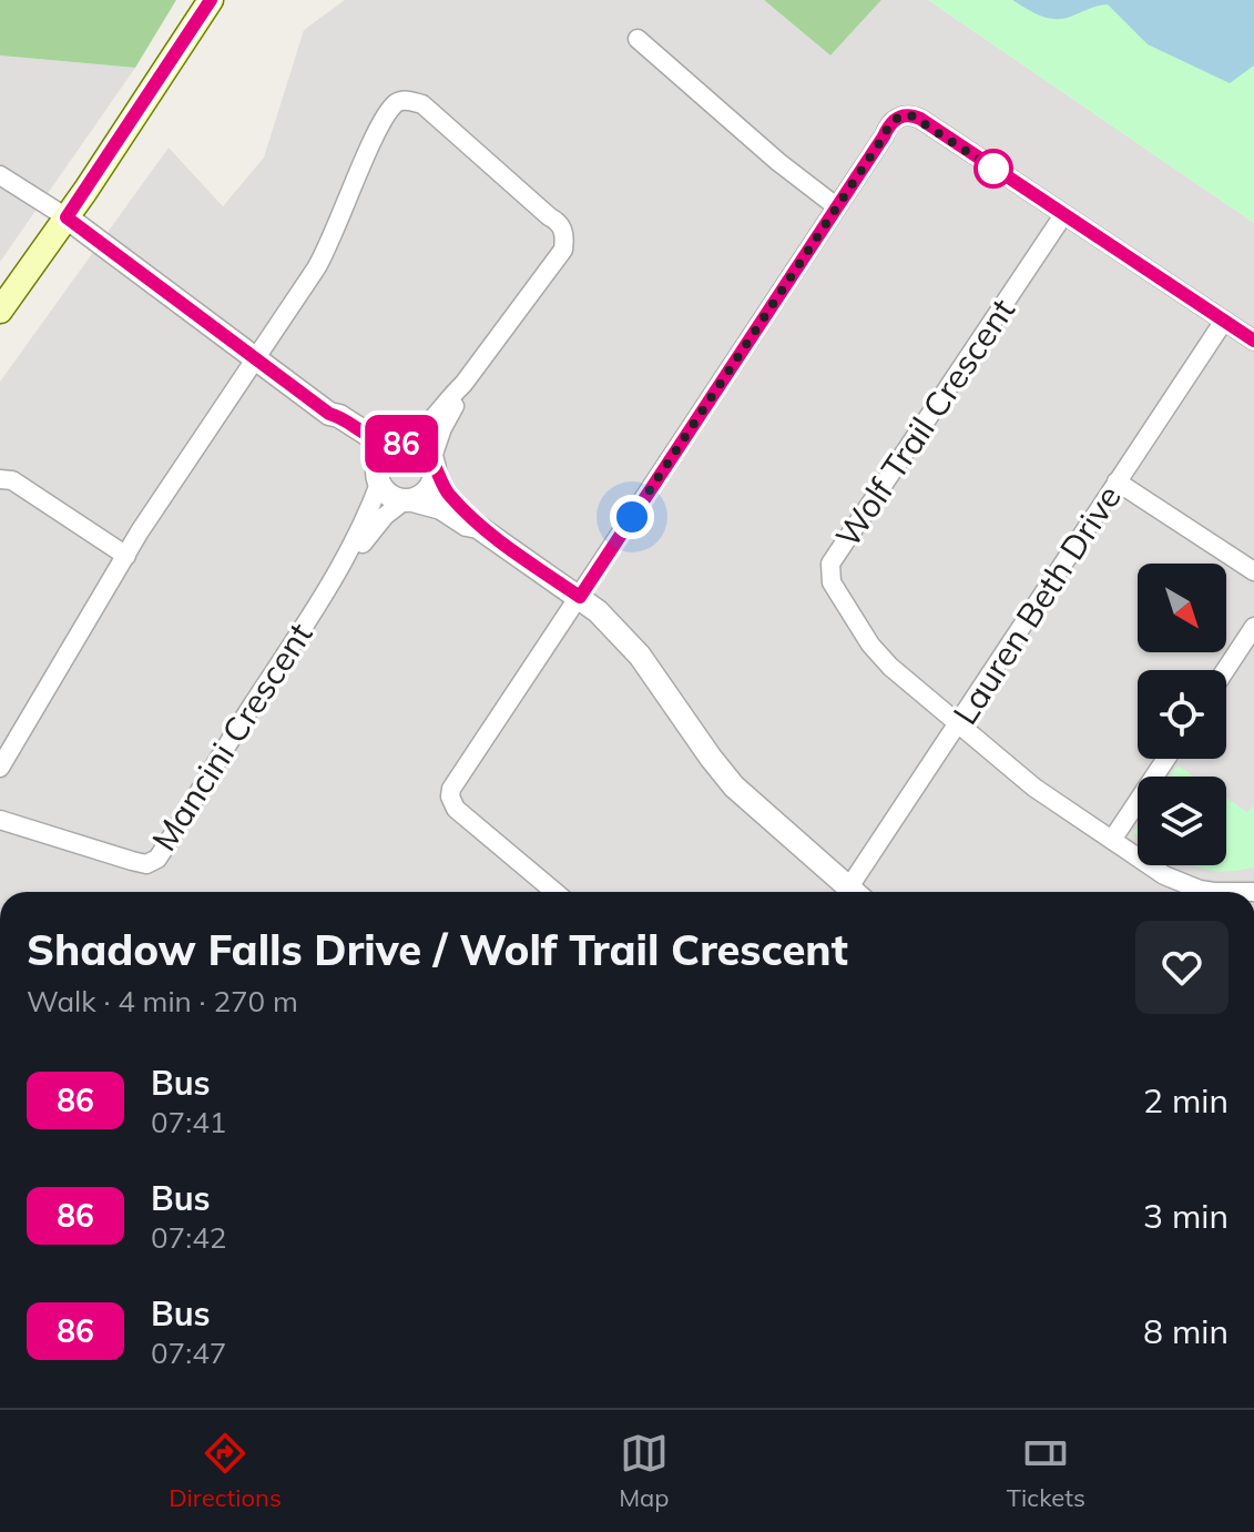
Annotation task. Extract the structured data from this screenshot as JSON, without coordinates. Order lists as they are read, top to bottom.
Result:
{
  "streets": {
    "street": ["Wolf Trail Crescent", "Lauren Beth Drive", "Mancini Crescent"]
  },
  "crossings": [
    ["Wolf Trail Crescent", "Lauren Beth Drive"]
  ],
  "lines": ["bus line 86"],
  "north": "bottom right",
  "page": {
    "on_map": "86",
    "heading": ["Shadow Falls Drive / Wolf Trail Crescent", "Walk · 4 min · 270 m"],
    "list": [
      {
        "mark": "86",
        "name": "Bus",
        "note": "07:41",
        "value": "2 min"
      },
      {
        "mark": "86",
        "name": "Bus",
        "note": "07:42",
        "value": "3 min"
      },
      {
        "mark": "86",
        "name": "Bus",
        "note": "07:47",
        "value": "8 min"
      }
    ],
    "tabs": ["Directions", "Map", "Tickets"]
  }
}
